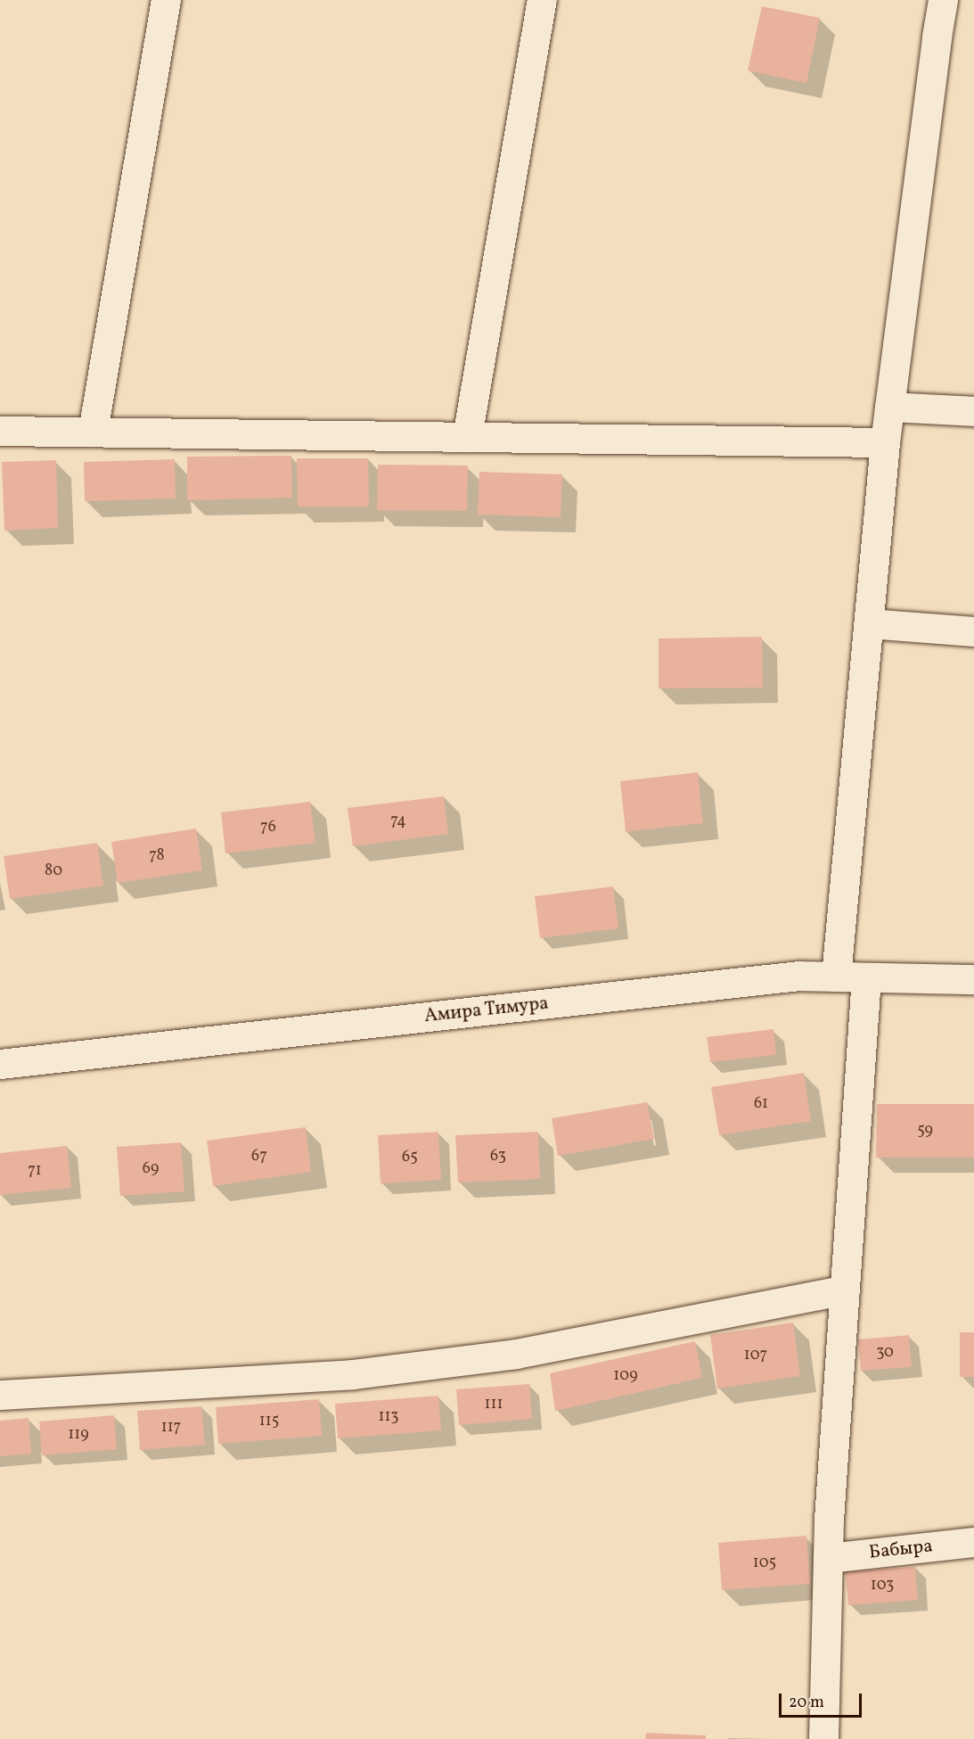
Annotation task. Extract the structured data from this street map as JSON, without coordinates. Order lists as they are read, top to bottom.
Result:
{
  "streets": {
    "street": ["Амира Тимура", "Бабыра"]
  },
  "house_numbers": [
    "74",
    "76",
    "78",
    "80",
    "61",
    "59",
    "67",
    "63",
    "65",
    "69",
    "71",
    "30",
    "107",
    "109",
    "111",
    "113",
    "115",
    "117",
    "119",
    "105",
    "103"
  ],
  "scale_bar": "20 m"
}
